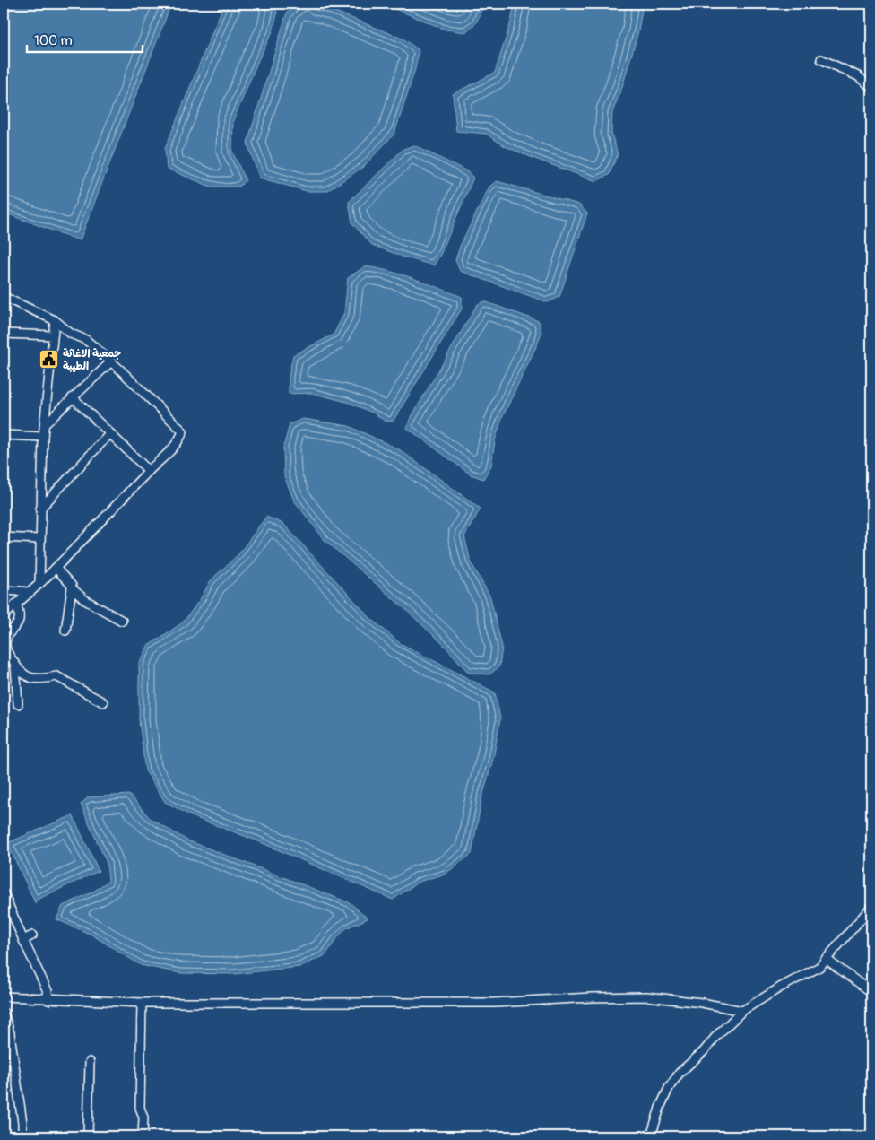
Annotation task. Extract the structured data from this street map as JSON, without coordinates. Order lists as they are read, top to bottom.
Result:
{
  "places": {
    "public building": ["جمعية الاغاثة الطيبة"]
  },
  "scale_bar": "100 m"
}
